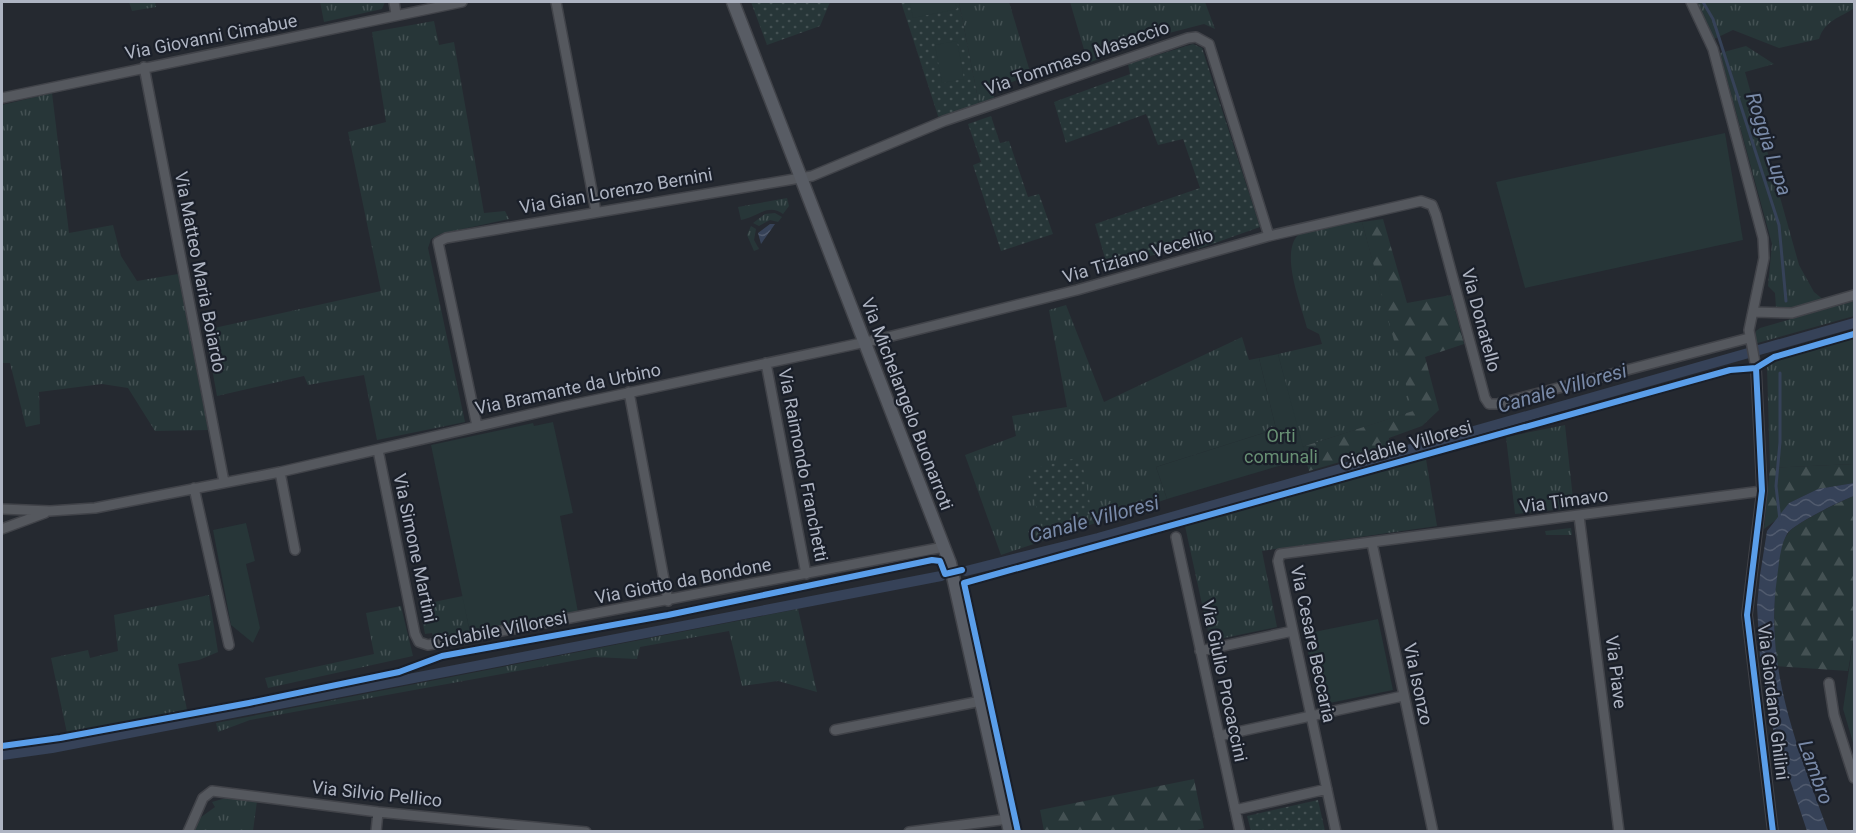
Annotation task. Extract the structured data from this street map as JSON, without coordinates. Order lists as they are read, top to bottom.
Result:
{
  "streets": {
    "street": [
      "Via Giovanni Cimabue",
      "Via Tommaso Masaccio",
      "Via Gian Lorenzo Bernini",
      "Via Tiziano Vecellio",
      "Via Matteo Maria Boiardo",
      "Via Donatello",
      "Via Bramante da Urbino",
      "Via Michelangelo Buonarroti",
      "Via Raimondo Franchetti",
      "Via Timavo",
      "Via Simone Martini",
      "Via Giotto da Bondone",
      "Via Cesare Beccaria",
      "Via Piave",
      "Via Giulio Procaccini",
      "Via Isonzo",
      "Via Giordano Ghilini",
      "Via Silvio Pellico"
    ],
    "cycle path": ["Ciclabile Villoresi"]
  },
  "crossings": [
    ["Via Giovanni Cimabue", "Via Matteo Maria Boiardo"],
    ["Via Tommaso Masaccio", "Via Gian Lorenzo Bernini"],
    ["Via Tommaso Masaccio", "Via Tiziano Vecellio"],
    ["Via Tommaso Masaccio", "Via Michelangelo Buonarroti"],
    ["Via Gian Lorenzo Bernini", "Via Bramante da Urbino"],
    ["Via Gian Lorenzo Bernini", "Via Michelangelo Buonarroti"],
    ["Via Tiziano Vecellio", "Via Donatello"],
    ["Via Tiziano Vecellio", "Via Bramante da Urbino"],
    ["Via Tiziano Vecellio", "Via Michelangelo Buonarroti"],
    ["Via Matteo Maria Boiardo", "Via Bramante da Urbino"],
    ["Via Donatello", "Via Giordano Ghilini"],
    ["Via Bramante da Urbino", "Via Michelangelo Buonarroti"],
    ["Via Bramante da Urbino", "Via Raimondo Franchetti"],
    ["Via Bramante da Urbino", "Via Simone Martini"],
    ["Via Michelangelo Buonarroti", "Via Giotto da Bondone"],
    ["Via Raimondo Franchetti", "Via Giotto da Bondone"],
    ["Via Timavo", "Via Cesare Beccaria"],
    ["Via Timavo", "Via Piave"],
    ["Via Timavo", "Via Isonzo"],
    ["Via Timavo", "Via Giordano Ghilini"],
    ["Via Simone Martini", "Via Giotto da Bondone"],
    ["Via Cesare Beccaria", "Via Isonzo"]
  ],
  "water": ["Roggia Lupa", "Canale Villoresi", "Lambro"],
  "parks": ["Orti comunali"]
}
